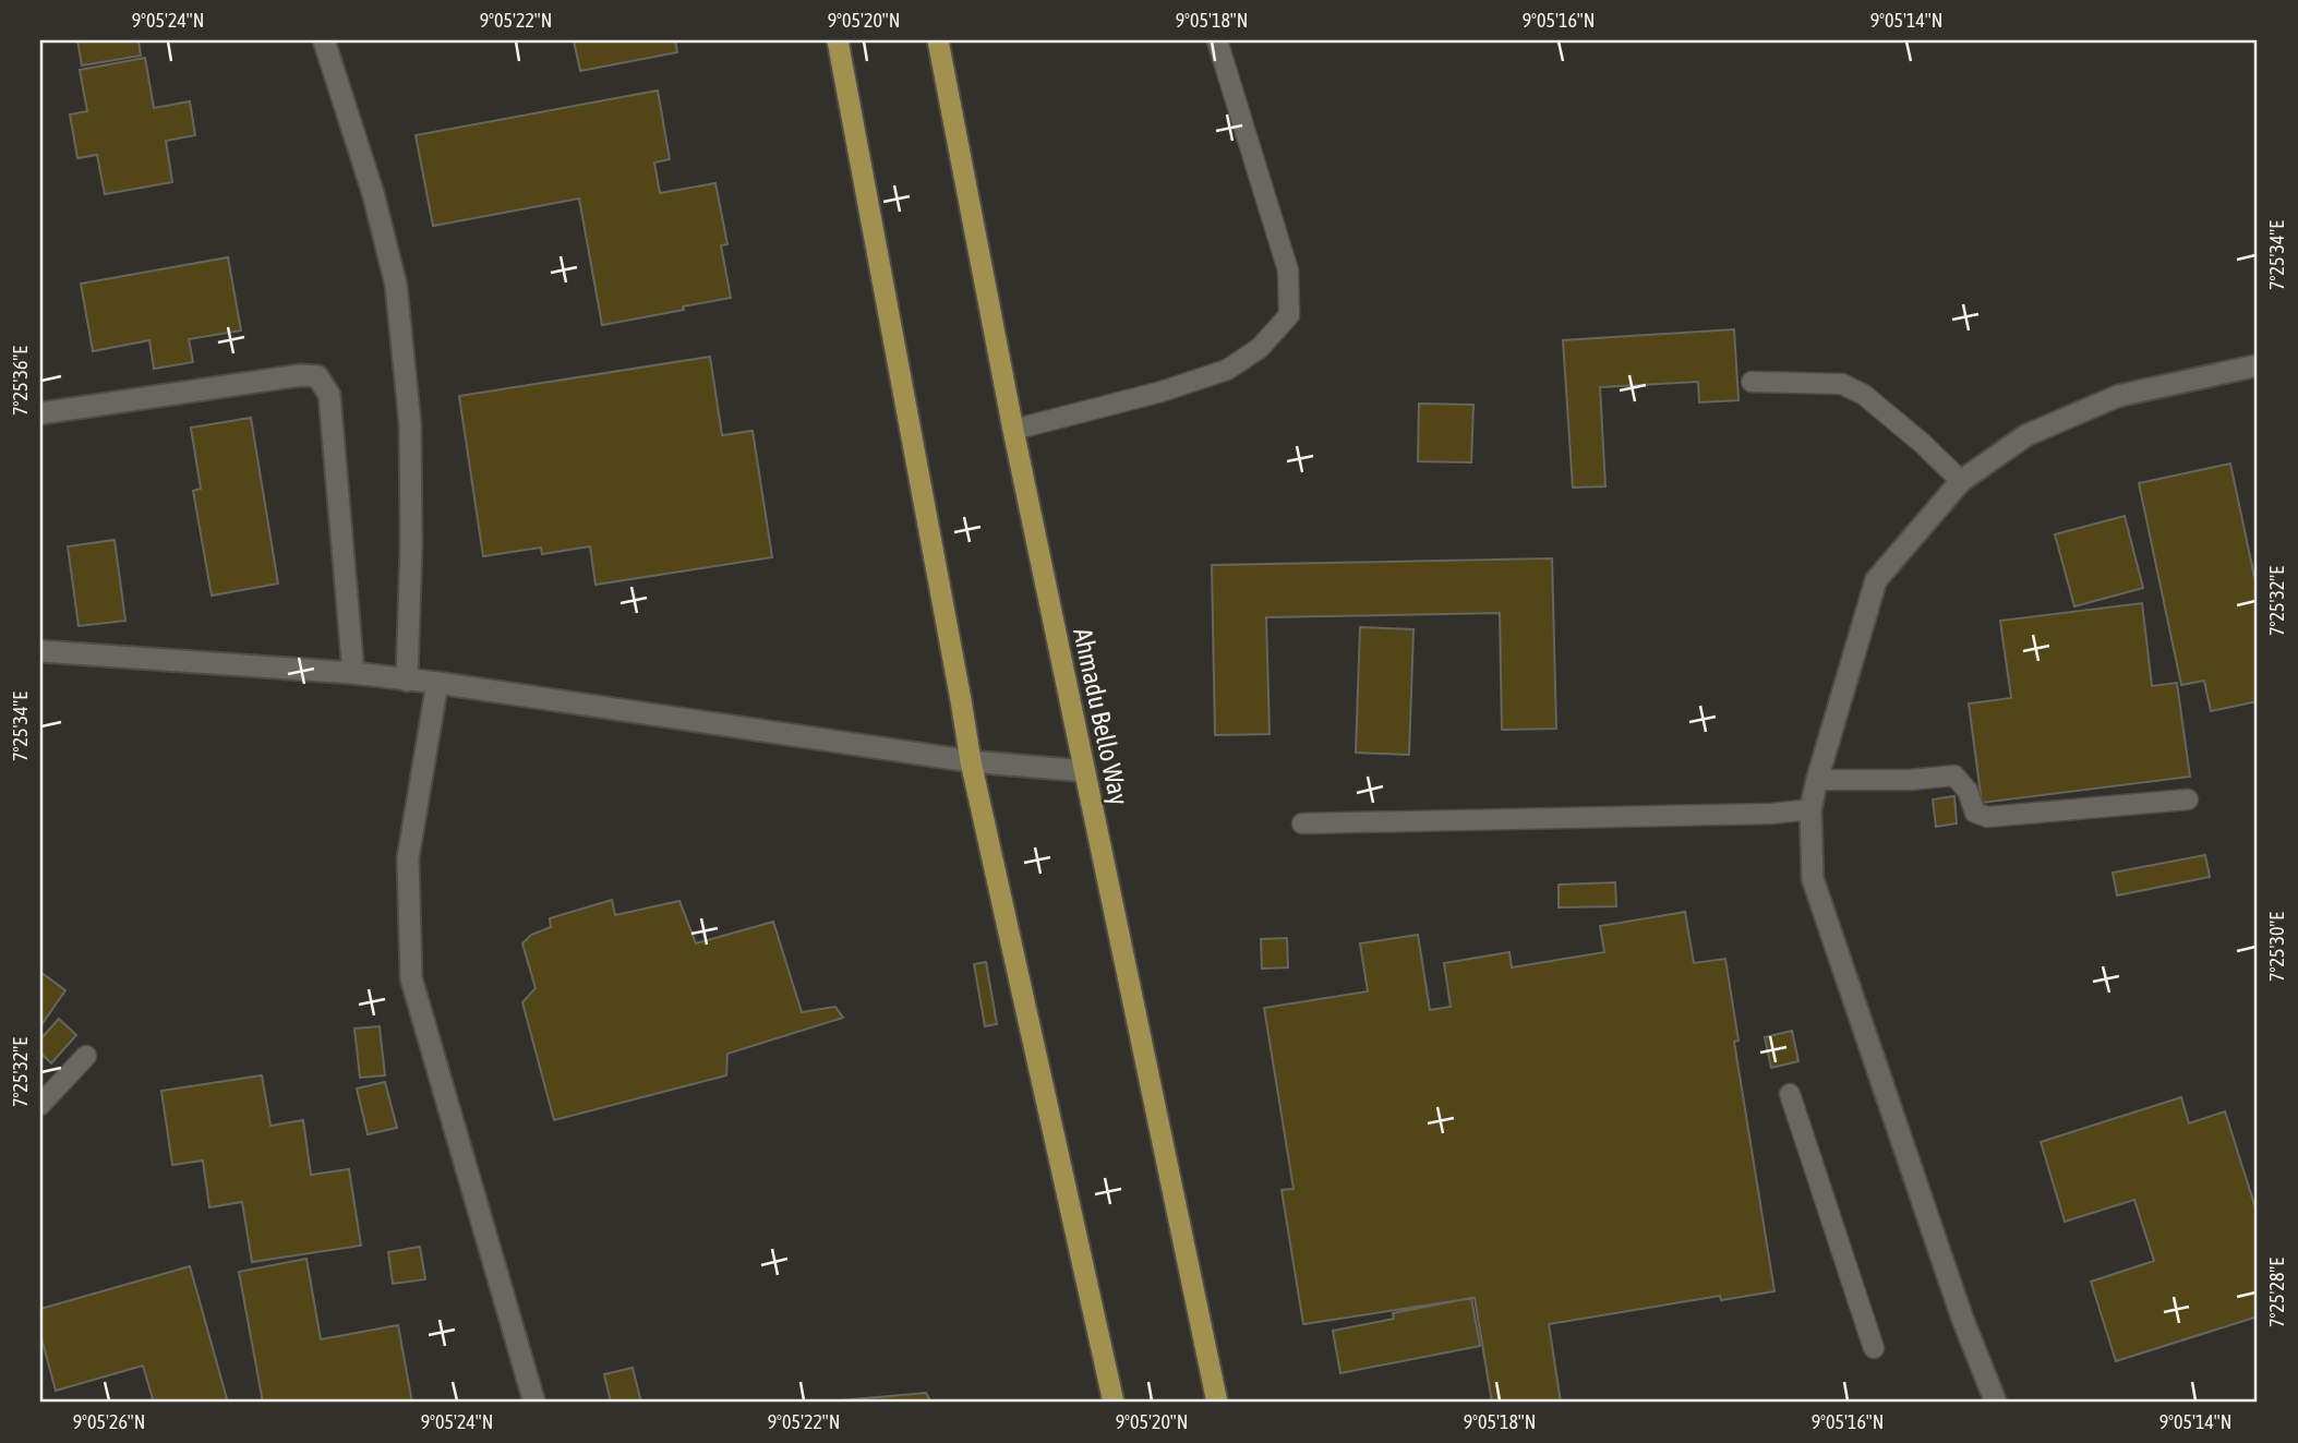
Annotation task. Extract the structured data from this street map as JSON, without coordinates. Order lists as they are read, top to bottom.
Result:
{
  "streets": {
    "main road": ["Ahmadu Bello Way"]
  },
  "coordinates": [
    "9°05'24\"N",
    "9°05'22\"N",
    "9°05'20\"N",
    "9°05'18\"N",
    "9°05'16\"N",
    "9°05'14\"N",
    "7°25'34\"E",
    "7°25'36\"E",
    "7°25'32\"E",
    "7°25'30\"E",
    "7°25'28\"E",
    "9°05'26\"N"
  ]
}
